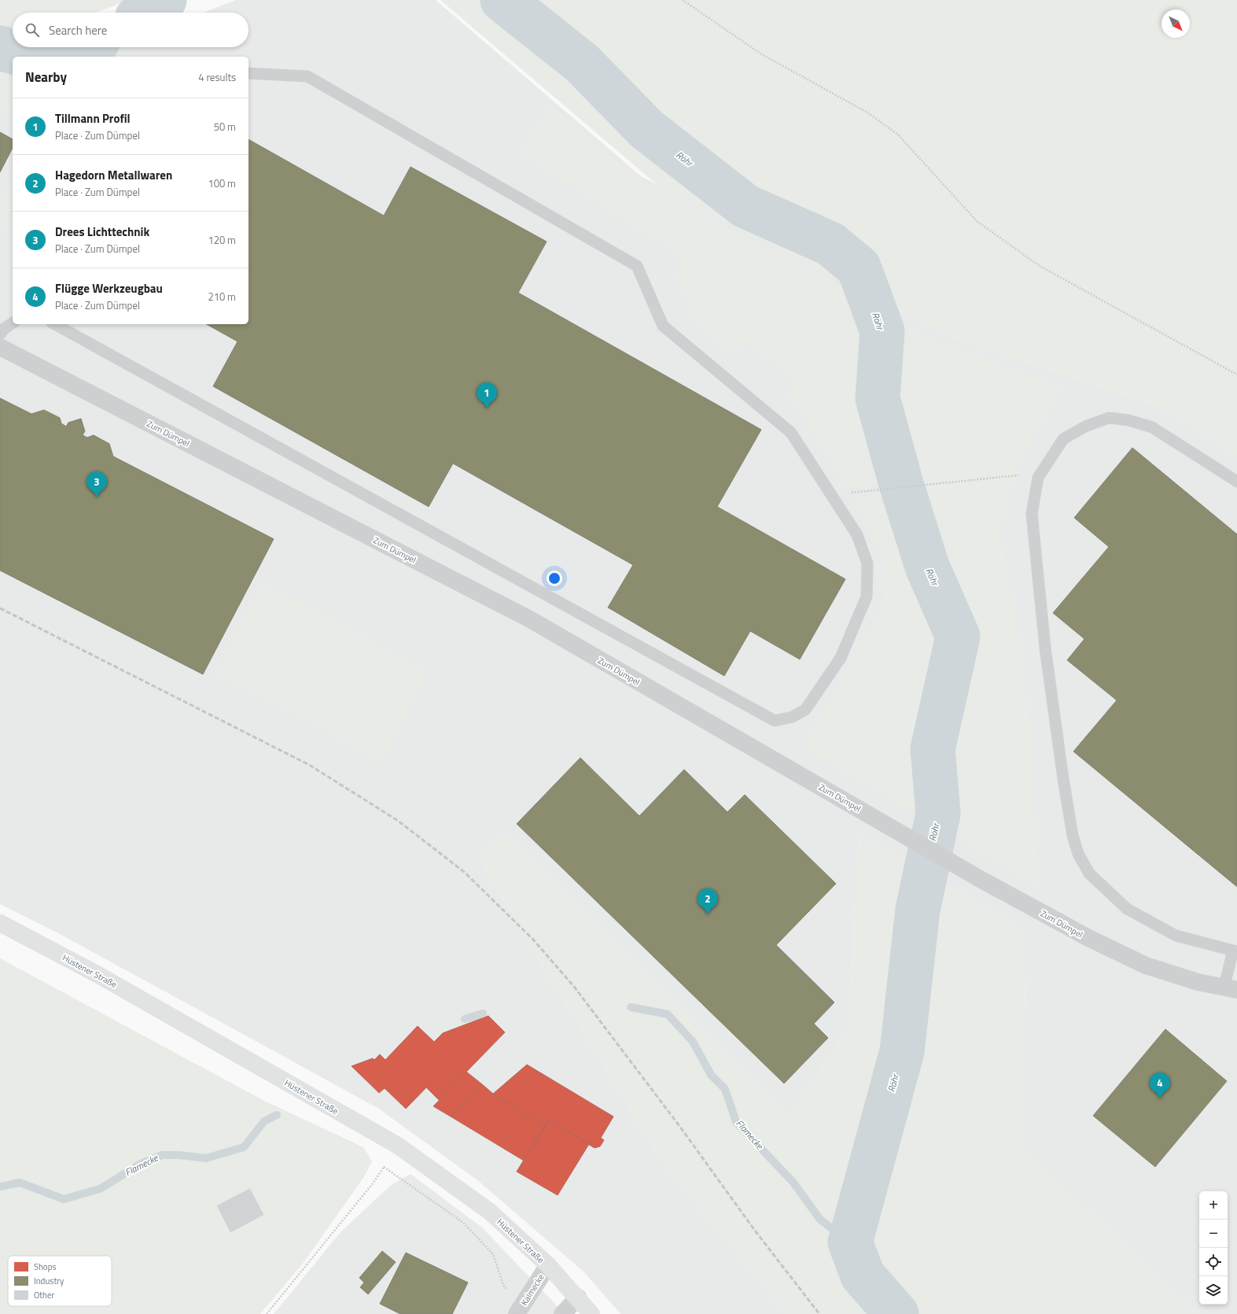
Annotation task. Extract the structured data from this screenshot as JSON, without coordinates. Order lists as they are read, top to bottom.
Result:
{
  "streets": {
    "main road": ["Hüstener Straße"],
    "street": ["Zum Dümpel", "Kalmecke"]
  },
  "crossings": [
    ["Hüstener Straße", "Kalmecke"]
  ],
  "water": ["Röhr", "Flamecke"],
  "legend": ["Shops", "Industry", "Other"],
  "north": "bottom right",
  "page": {
    "search": "Search here",
    "heading": ["Nearby", "4 results"],
    "list": [
      {
        "mark": "1",
        "name": "Tillmann Profil",
        "note": "Place · Zum Dümpel",
        "value": "50 m"
      },
      {
        "mark": "2",
        "name": "Hagedorn Metallwaren",
        "note": "Place · Zum Dümpel",
        "value": "100 m"
      },
      {
        "mark": "3",
        "name": "Drees Lichttechnik",
        "note": "Place · Zum Dümpel",
        "value": "120 m"
      },
      {
        "mark": "4",
        "name": "Flügge Werkzeugbau",
        "note": "Place · Zum Dümpel",
        "value": "210 m"
      }
    ],
    "pins": [
      "1",
      "3",
      "2",
      "4"
    ],
    "map_buttons": ["+", "−"]
  }
}
